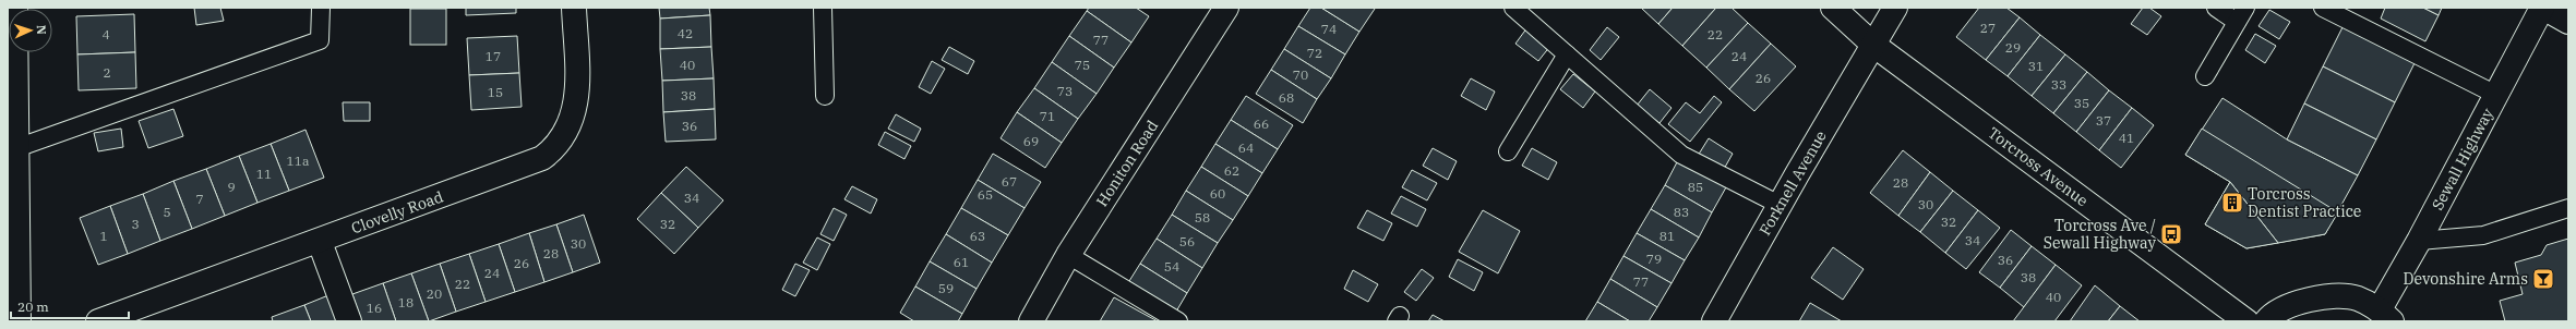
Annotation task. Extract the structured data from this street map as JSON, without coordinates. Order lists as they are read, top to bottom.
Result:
{
  "streets": {
    "street": [
      "Sewall Highway",
      "Honiton Road",
      "Torcross Avenue",
      "Forknell Avenue",
      "Clovelly Road"
    ]
  },
  "crossings": [
    ["Torcross Avenue", "Forknell Avenue"]
  ],
  "places": {
    "building": ["Torcross Dentist Practice"],
    "bus stop": ["Torcross Ave / Sewall Highway"],
    "bar": ["Devonshire Arms"]
  },
  "house_numbers": [
    "27",
    "74",
    "42",
    "4",
    "22",
    "77",
    "29",
    "72",
    "17",
    "24",
    "40",
    "75",
    "31",
    "2",
    "70",
    "26",
    "33",
    "73",
    "15",
    "38",
    "68",
    "35",
    "71",
    "37",
    "66",
    "36",
    "41",
    "69",
    "64",
    "11a",
    "62",
    "11",
    "67",
    "28",
    "9",
    "85",
    "60",
    "65",
    "34",
    "7",
    "30",
    "5",
    "83",
    "58",
    "32",
    "3",
    "32",
    "1",
    "63",
    "81",
    "34",
    "56",
    "30",
    "28",
    "79",
    "36",
    "61",
    "26",
    "54",
    "24",
    "38",
    "77",
    "22",
    "59",
    "20",
    "40",
    "18",
    "16"
  ],
  "scale_bar": "20 m",
  "north": "right"
}
